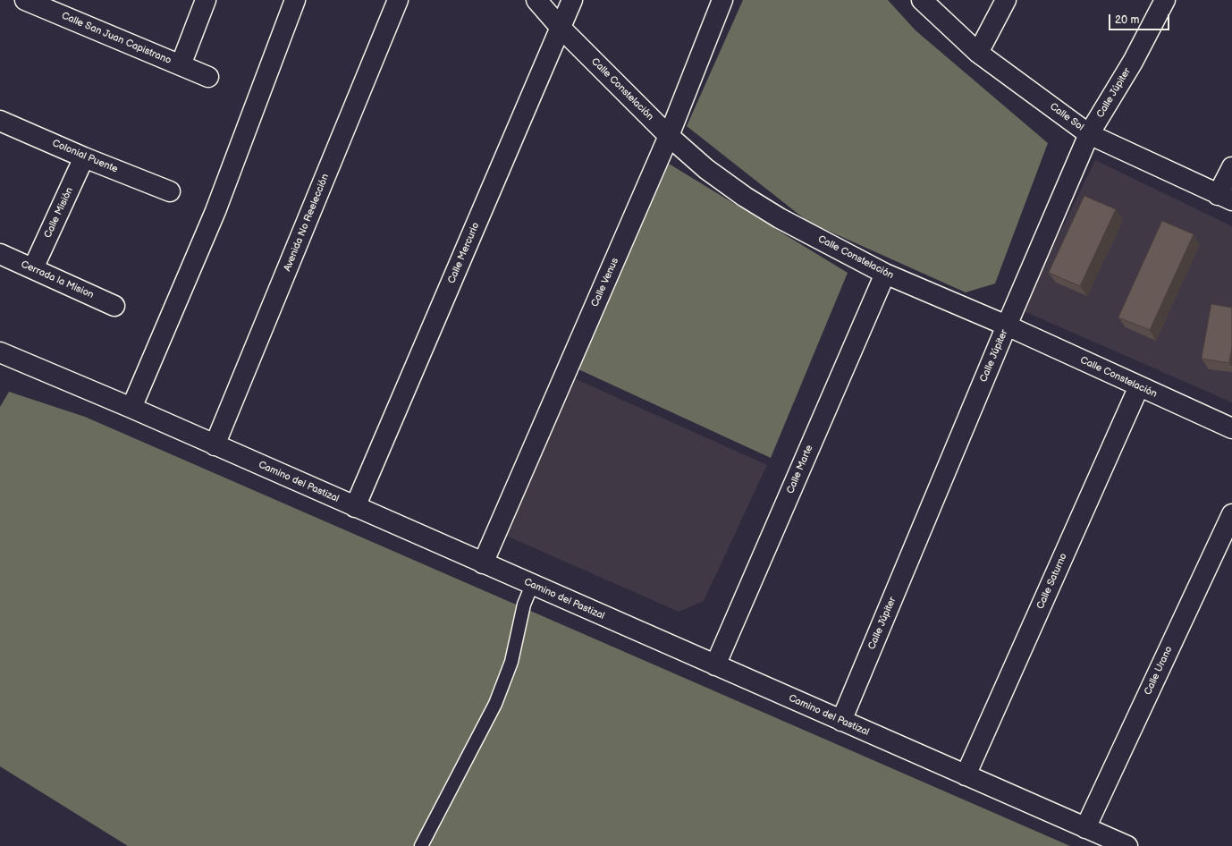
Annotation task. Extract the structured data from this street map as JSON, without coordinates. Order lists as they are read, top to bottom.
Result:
{
  "streets": {
    "street": [
      "Calle San Juan Capistrano",
      "Calle Constelación",
      "Calle Júpiter",
      "Calle Sol",
      "Colonial Puente",
      "Calle Misión",
      "Avenida No Reelección",
      "Calle Mercurio",
      "Cerrada la Mision",
      "Calle Venus",
      "Calle Marte",
      "Camino del Pastizal",
      "Calle Saturno",
      "Calle Urano"
    ]
  },
  "crossings": [
    ["Calle Constelación", "Calle Júpiter"],
    ["Calle Constelación", "Calle Mercurio"],
    ["Calle Constelación", "Calle Venus"],
    ["Calle Constelación", "Calle Marte"],
    ["Calle Constelación", "Calle Saturno"],
    ["Calle Júpiter", "Calle Sol"],
    ["Calle Júpiter", "Camino del Pastizal"],
    ["Colonial Puente", "Calle Misión"],
    ["Calle Misión", "Cerrada la Mision"],
    ["Avenida No Reelección", "Camino del Pastizal"],
    ["Calle Mercurio", "Camino del Pastizal"],
    ["Calle Venus", "Camino del Pastizal"],
    ["Calle Marte", "Camino del Pastizal"],
    ["Camino del Pastizal", "Calle Saturno"],
    ["Camino del Pastizal", "Calle Urano"]
  ],
  "scale_bar": "20 m"
}
